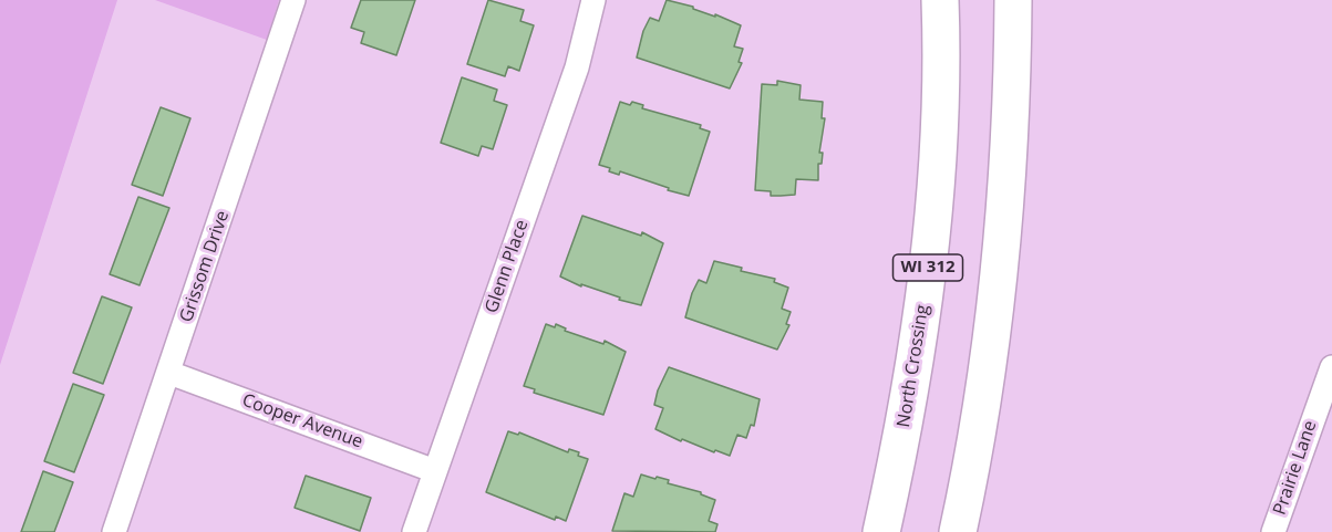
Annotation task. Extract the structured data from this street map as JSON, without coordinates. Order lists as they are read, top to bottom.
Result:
{
  "streets": {
    "main road": ["WI 312", "North Crossing"],
    "street": [
      "Grissom Drive",
      "Glenn Place",
      "Cooper Avenue",
      "Prairie Lane"
    ]
  },
  "crossings": [
    ["Grissom Drive", "Cooper Avenue"],
    ["Glenn Place", "Cooper Avenue"]
  ]
}
